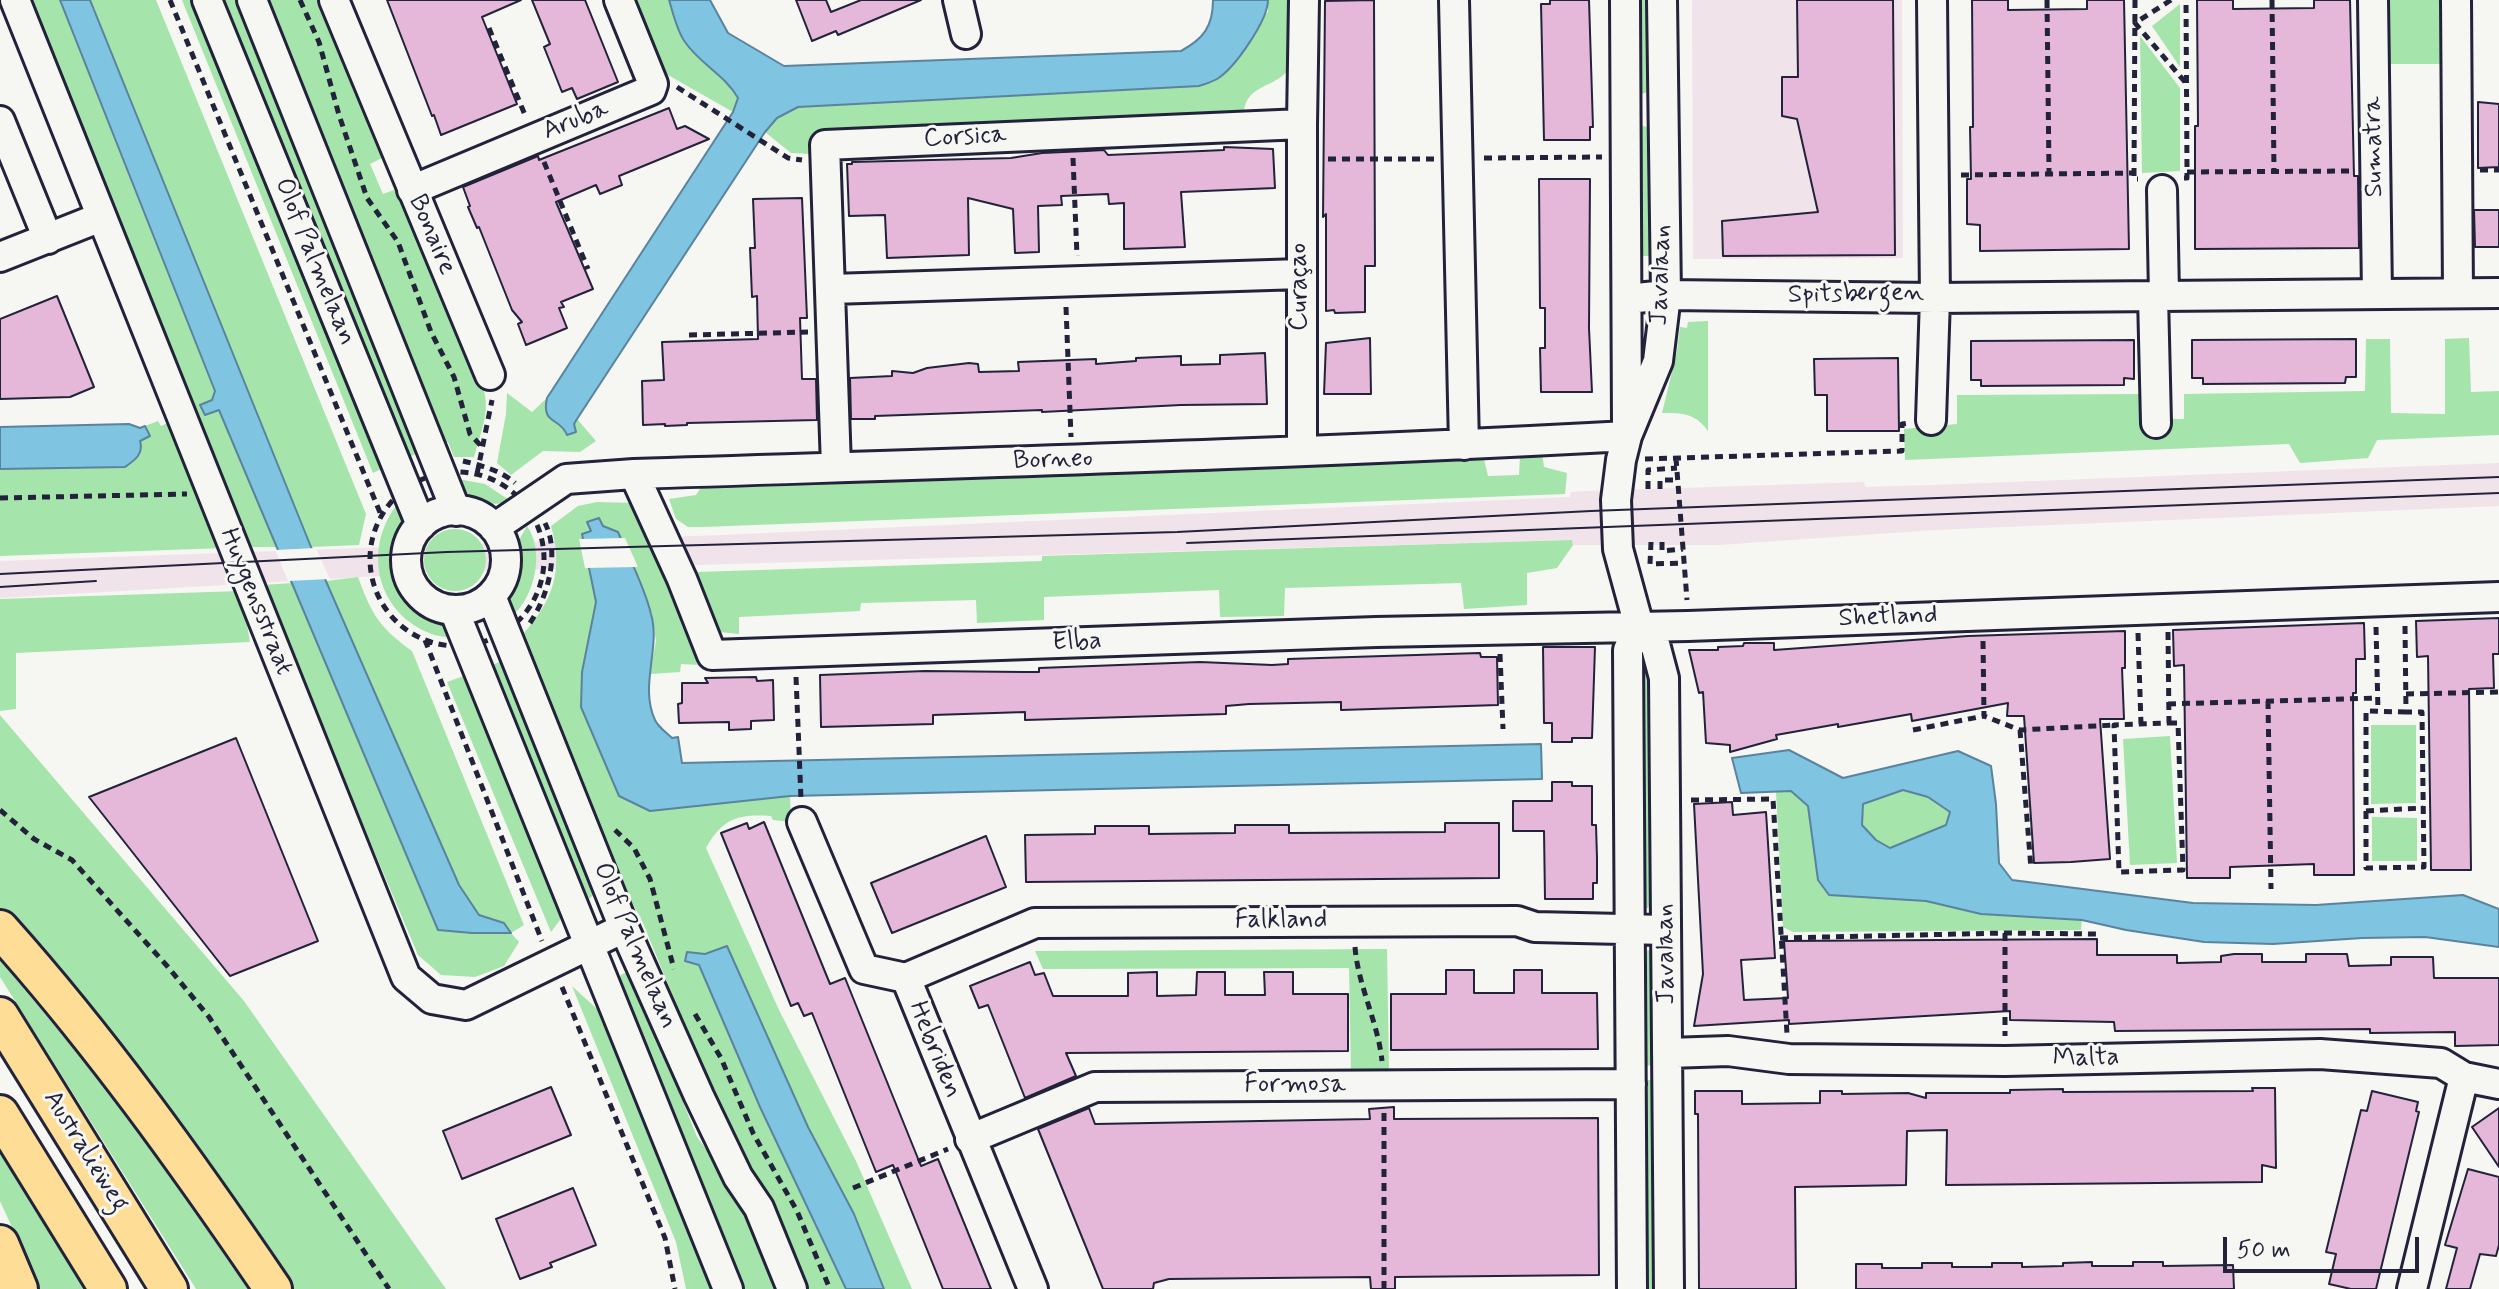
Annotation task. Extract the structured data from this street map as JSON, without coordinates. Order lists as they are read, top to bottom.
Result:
{
  "streets": {
    "main road": ["Australiëweg"],
    "street": [
      "Aruba",
      "Corsica",
      "Sumatra",
      "Bonaire",
      "Olof Palmelaan",
      "Javalaan",
      "Curaçao",
      "Spitsbergen",
      "Borneo",
      "Huygensstraat",
      "Shetland",
      "Elba",
      "Falkland",
      "Hebriden",
      "Malta",
      "Formosa"
    ]
  },
  "crossings": [
    ["Aruba", "Bonaire"],
    ["Corsica", "Curaçao"],
    ["Corsica", "Borneo"],
    ["Olof Palmelaan", "Borneo"],
    ["Olof Palmelaan", "Huygensstraat"],
    ["Javalaan", "Spitsbergen"],
    ["Javalaan", "Borneo"],
    ["Javalaan", "Shetland"],
    ["Javalaan", "Elba"],
    ["Javalaan", "Falkland"],
    ["Javalaan", "Malta"],
    ["Javalaan", "Formosa"],
    ["Curaçao", "Borneo"],
    ["Borneo", "Elba"],
    ["Shetland", "Elba"],
    ["Falkland", "Hebriden"],
    ["Hebriden", "Formosa"]
  ],
  "scale_bar": "50 m"
}
